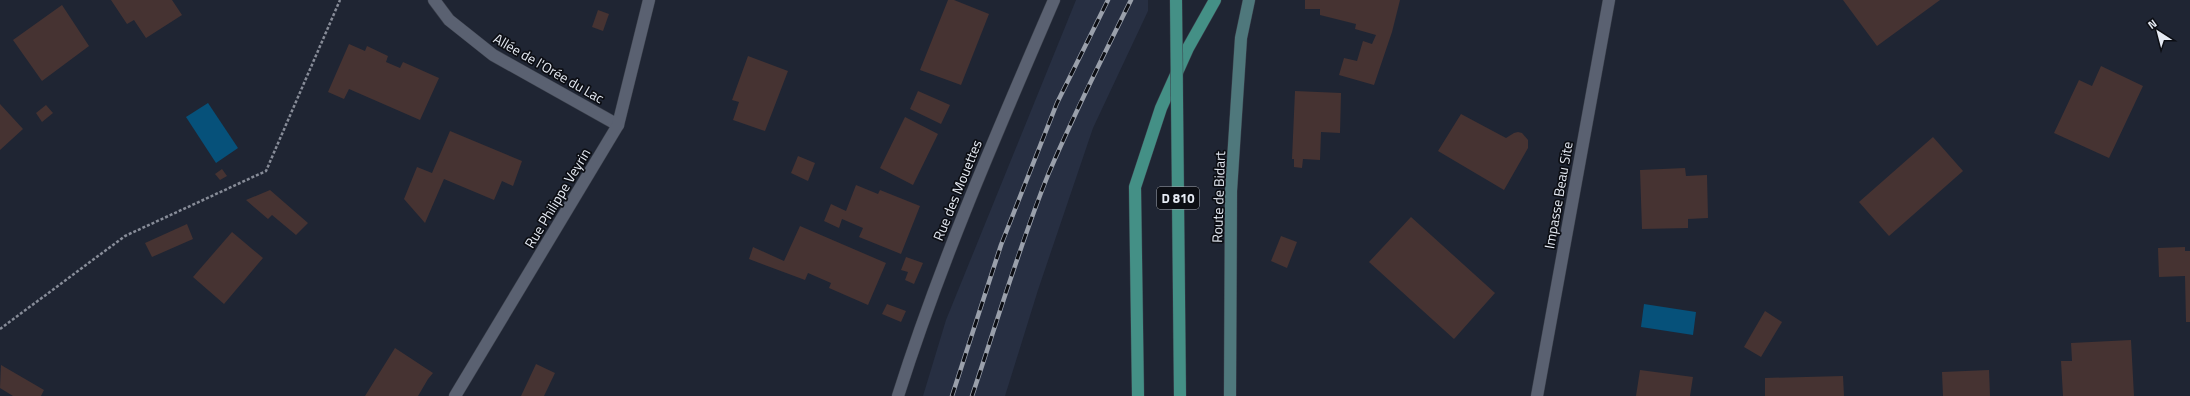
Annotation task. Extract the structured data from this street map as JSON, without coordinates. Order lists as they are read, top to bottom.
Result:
{
  "streets": {
    "main road": ["Route de Bidart", "D 810"],
    "street": [
      "Allée de l'Orée du Lac",
      "Rue des Mouettes",
      "Impasse Beau Site",
      "Rue Philippe Veyrin"
    ]
  },
  "crossings": [
    ["Allée de l'Orée du Lac", "Rue Philippe Veyrin"]
  ],
  "north": "top left"
}
